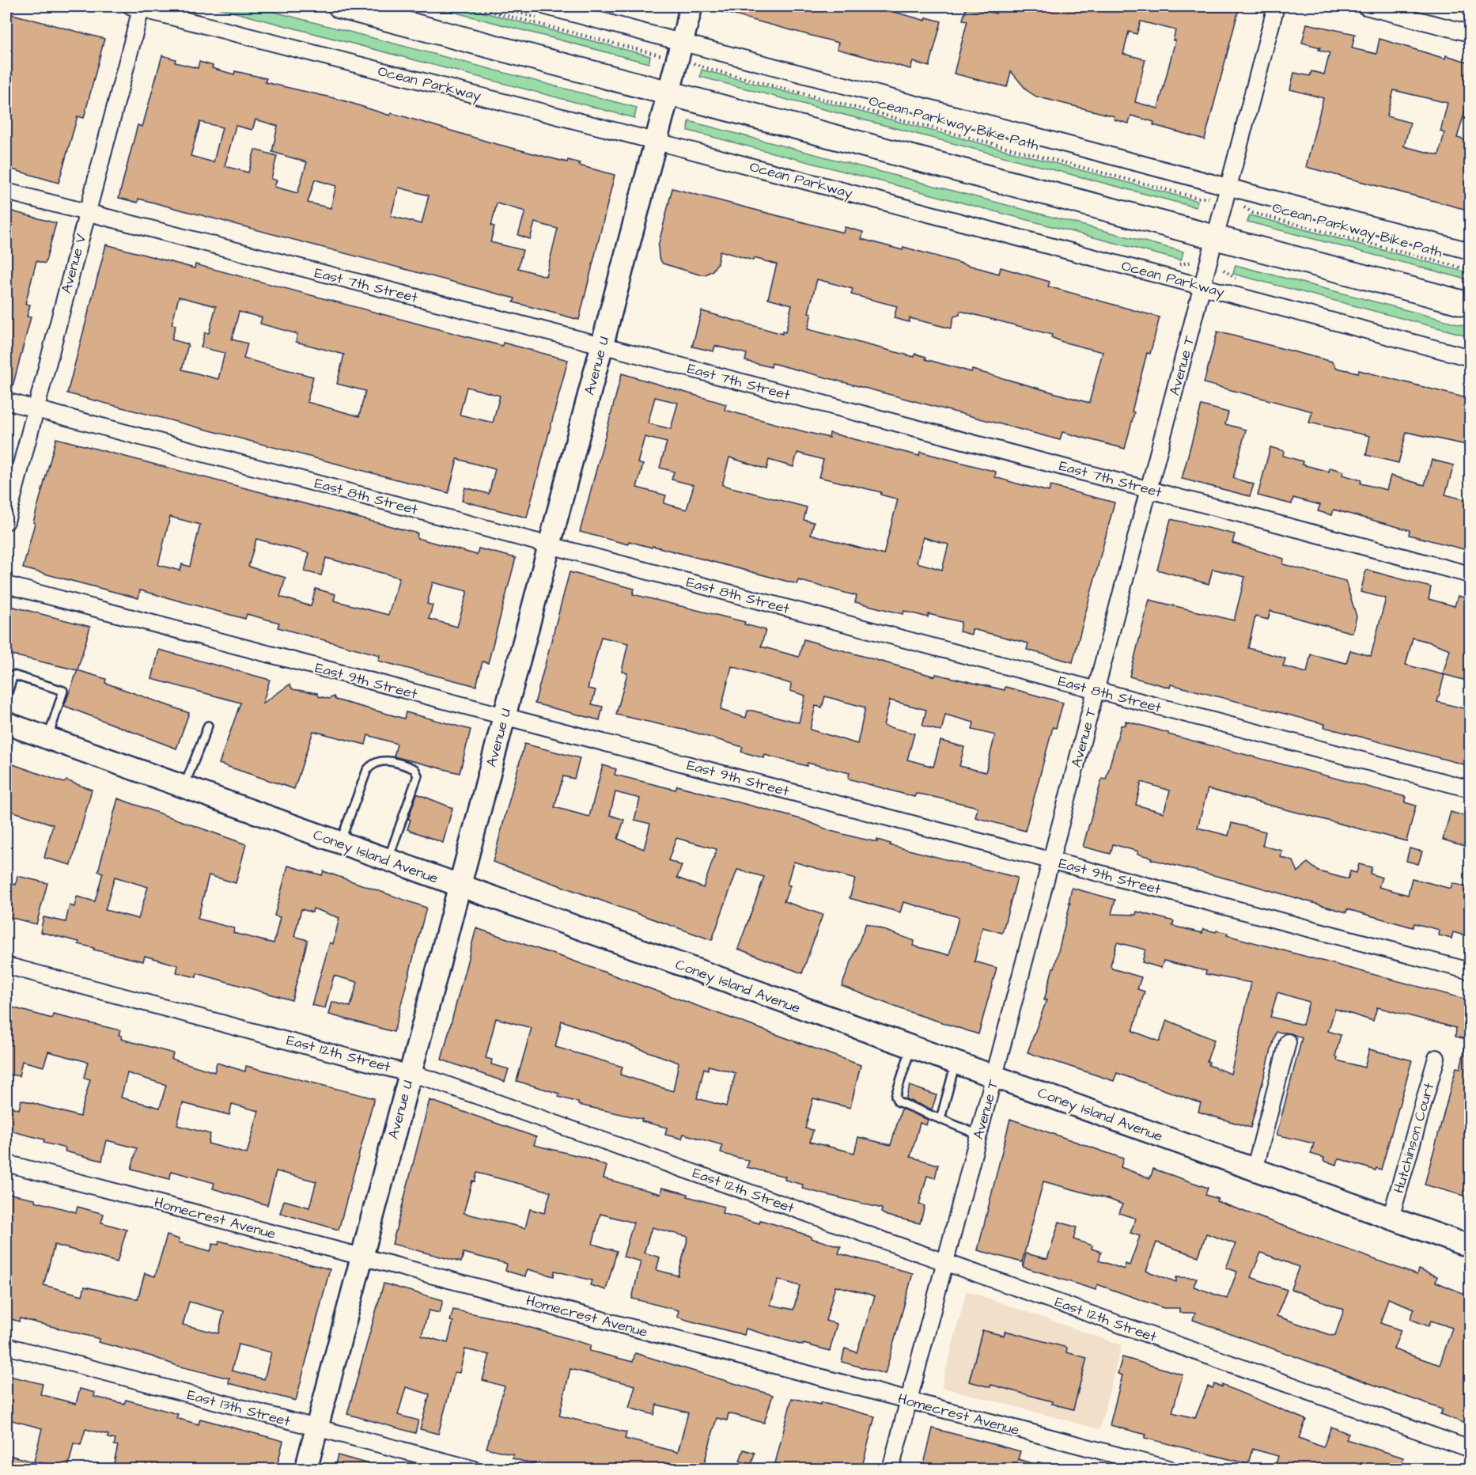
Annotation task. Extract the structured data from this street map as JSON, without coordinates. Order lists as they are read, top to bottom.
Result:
{
  "streets": {
    "main road": ["Avenue U", "Coney Island Avenue"],
    "street": [
      "Ocean Parkway",
      "Avenue V",
      "East 7th Street",
      "Avenue T",
      "East 8th Street",
      "East 9th Street",
      "East 12th Street",
      "Hutchinson Court",
      "Homecrest Avenue",
      "East 13th Street"
    ],
    "path": ["Ocean Parkway Bike Path"]
  },
  "crossings": [
    ["Ocean Parkway", "Avenue V"],
    ["Ocean Parkway", "Avenue U"],
    ["Ocean Parkway", "Avenue T"],
    ["Avenue V", "East 7th Street"],
    ["Avenue V", "East 8th Street"],
    ["East 7th Street", "Avenue U"],
    ["East 7th Street", "Avenue T"],
    ["Avenue U", "East 8th Street"],
    ["Avenue U", "East 9th Street"],
    ["Avenue U", "Coney Island Avenue"],
    ["Avenue U", "East 12th Street"],
    ["Avenue U", "Homecrest Avenue"],
    ["Avenue U", "East 13th Street"],
    ["Avenue T", "East 8th Street"],
    ["Avenue T", "East 9th Street"],
    ["Avenue T", "Coney Island Avenue"],
    ["Avenue T", "East 12th Street"],
    ["Avenue T", "Homecrest Avenue"],
    ["Coney Island Avenue", "Hutchinson Court"]
  ]
}
